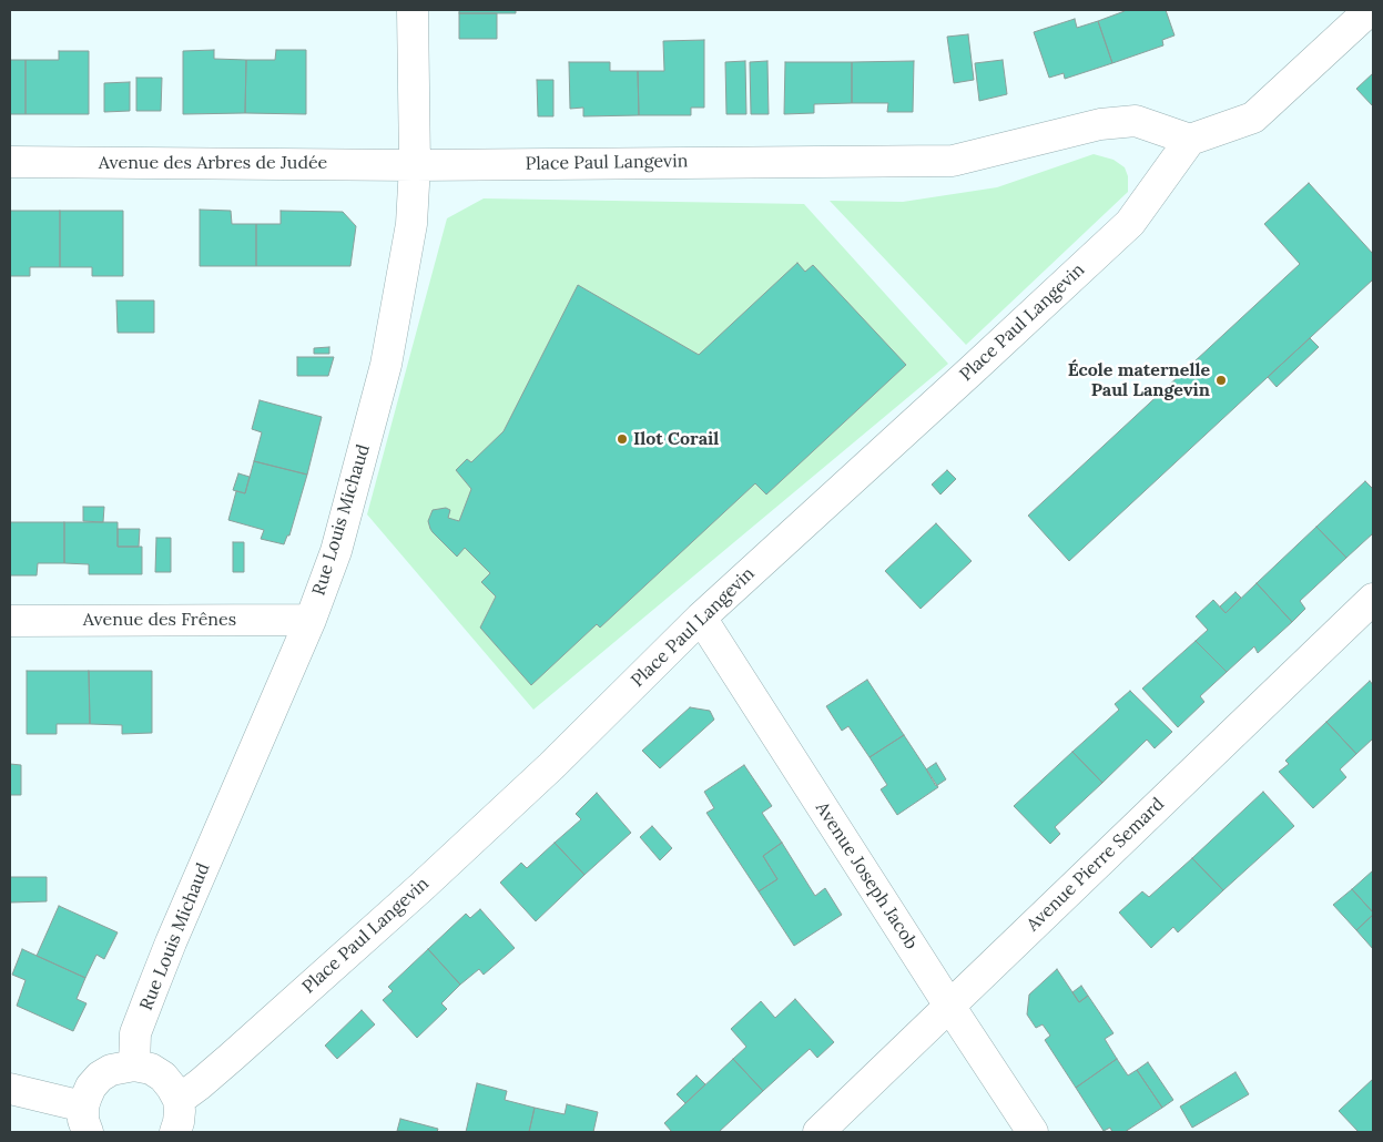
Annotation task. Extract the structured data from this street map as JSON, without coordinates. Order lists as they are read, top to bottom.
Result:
{
  "streets": {
    "street": [
      "Avenue des Arbres de Judée",
      "Place Paul Langevin",
      "Rue Louis Michaud",
      "Avenue des Frênes",
      "Avenue Pierre Semard",
      "Avenue Joseph Jacob"
    ]
  },
  "crossings": [
    ["Avenue des Arbres de Judée", "Place Paul Langevin"],
    ["Avenue des Arbres de Judée", "Rue Louis Michaud"],
    ["Place Paul Langevin", "Rue Louis Michaud"],
    ["Place Paul Langevin", "Avenue Joseph Jacob"],
    ["Rue Louis Michaud", "Avenue des Frênes"],
    ["Avenue Pierre Semard", "Avenue Joseph Jacob"]
  ],
  "places": ["École maternelle Paul Langevin", "Ilot Corail"]
}
